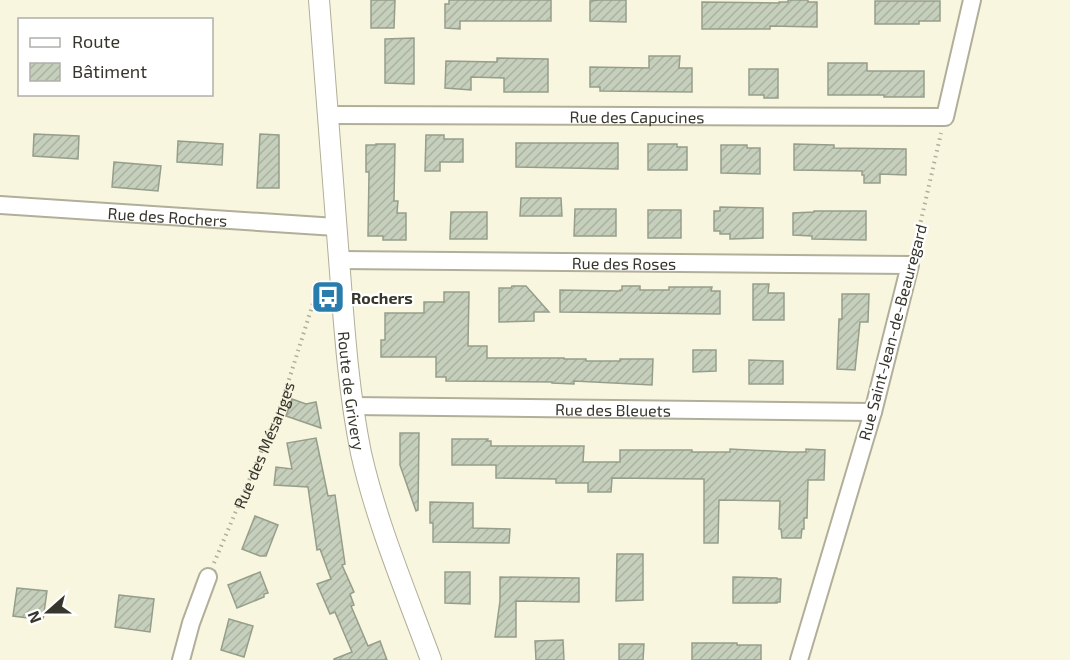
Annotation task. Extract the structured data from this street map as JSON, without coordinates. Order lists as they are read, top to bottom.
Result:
{
  "streets": {
    "street": [
      "Rue des Capucines",
      "Rue des Rochers",
      "Rue des Roses",
      "Rue Saint-Jean-de-Beauregard",
      "Route de Grivery",
      "Rue des Bleuets"
    ],
    "path": ["Rue des Mésanges"]
  },
  "crossings": [
    ["Rue des Capucines", "Rue Saint-Jean-de-Beauregard"],
    ["Rue des Capucines", "Route de Grivery"],
    ["Rue des Rochers", "Route de Grivery"],
    ["Rue des Roses", "Rue Saint-Jean-de-Beauregard"],
    ["Rue des Roses", "Route de Grivery"],
    ["Rue des Roses", "Rue des Mésanges"],
    ["Rue Saint-Jean-de-Beauregard", "Rue des Bleuets"],
    ["Route de Grivery", "Rue des Bleuets"],
    ["Route de Grivery", "Rue des Mésanges"]
  ],
  "places": {
    "bus stop": ["Rochers"]
  },
  "legend": ["Route", "Bâtiment"],
  "north": "left"
}
